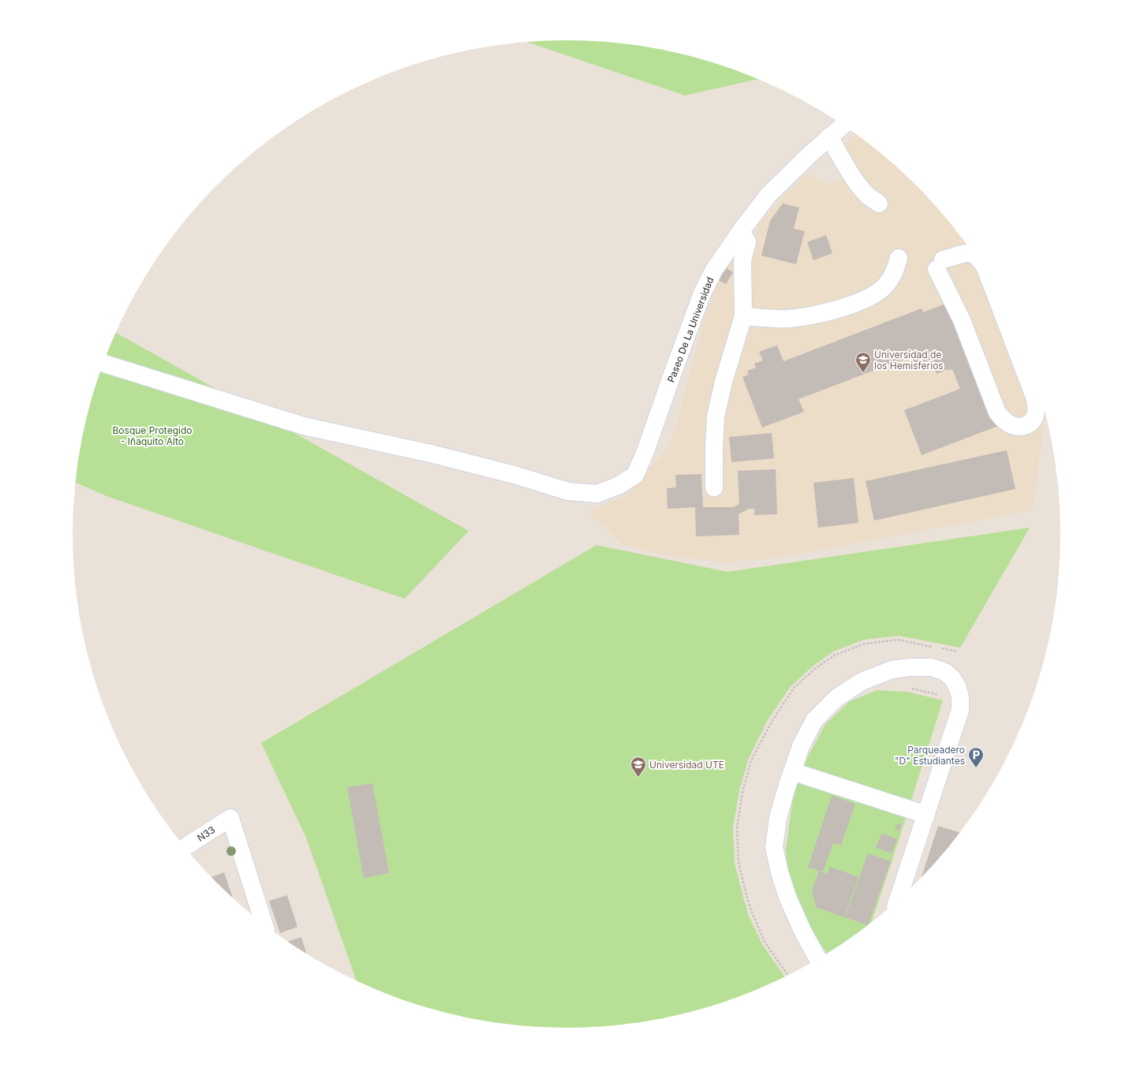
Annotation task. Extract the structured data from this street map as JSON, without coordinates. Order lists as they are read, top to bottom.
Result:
{
  "streets": {
    "street": ["Paseo De La Universidad", "N33"]
  },
  "parks": ["Bosque Protegido - Iñaquito Alto"],
  "places": {
    "school or university": ["Universidad de los Hemisferios", "Universidad UTE"],
    "parking": ["Parqueadero \"D\" Estudiantes"]
  }
}
